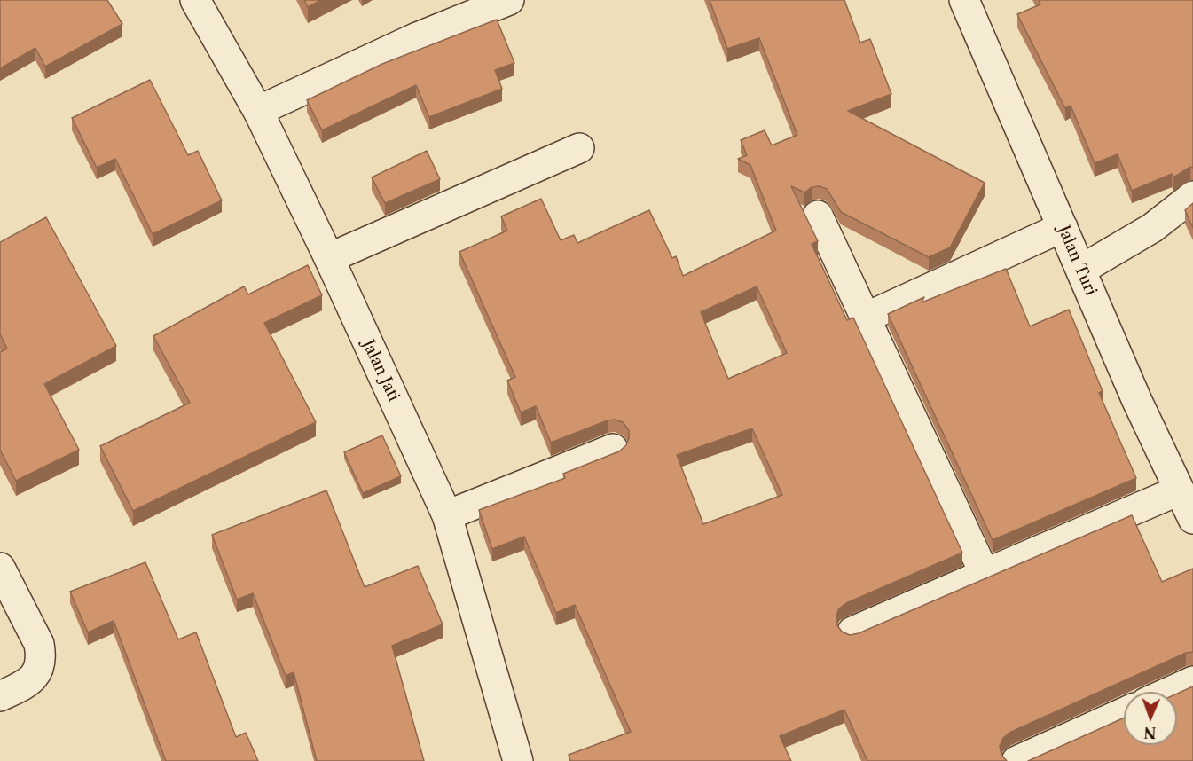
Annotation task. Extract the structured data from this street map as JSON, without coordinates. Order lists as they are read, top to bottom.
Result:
{
  "streets": {
    "street": ["Jalan Turi", "Jalan Jati"]
  },
  "north": "bottom"
}
